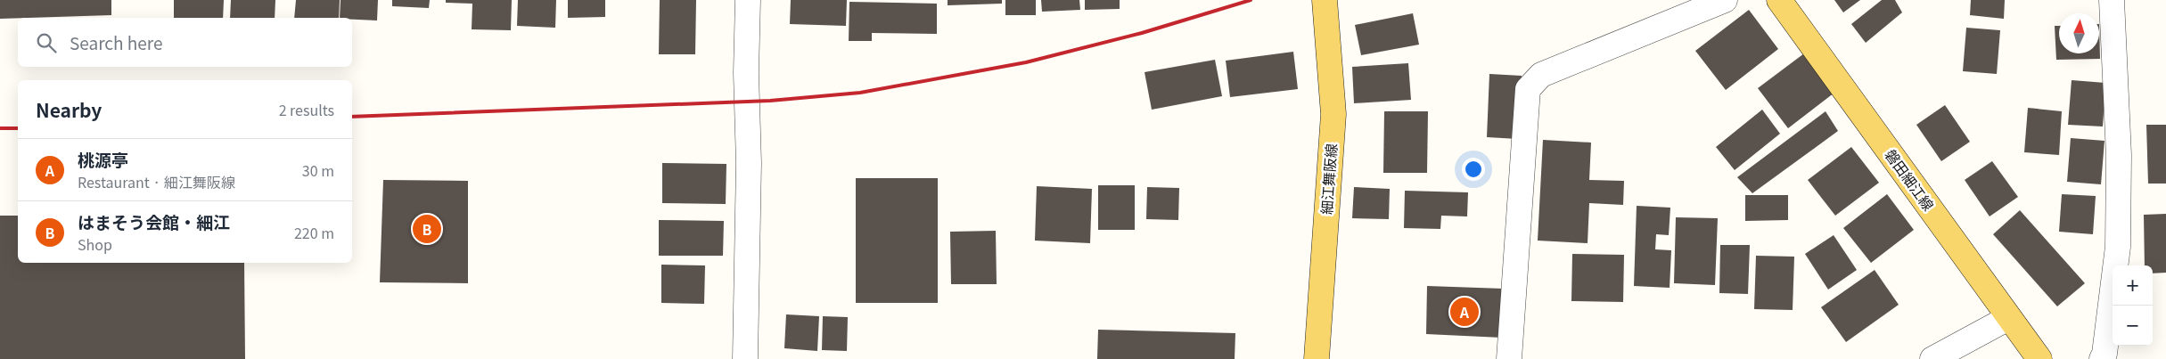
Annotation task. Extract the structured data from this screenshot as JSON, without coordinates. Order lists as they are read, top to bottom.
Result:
{
  "streets": {
    "main road": ["細江舞阪線", "磐田細江線"]
  },
  "north": "top",
  "page": {
    "search": "Search here",
    "heading": ["Nearby", "2 results"],
    "list": [
      {
        "mark": "A",
        "name": "桃源亭",
        "note": "Restaurant · 細江舞阪線",
        "value": "30 m"
      },
      {
        "mark": "B",
        "name": "はまそう会館・細江",
        "note": "Shop",
        "value": "220 m"
      }
    ],
    "pins": ["B", "A"],
    "map_buttons": ["+", "−"]
  }
}
